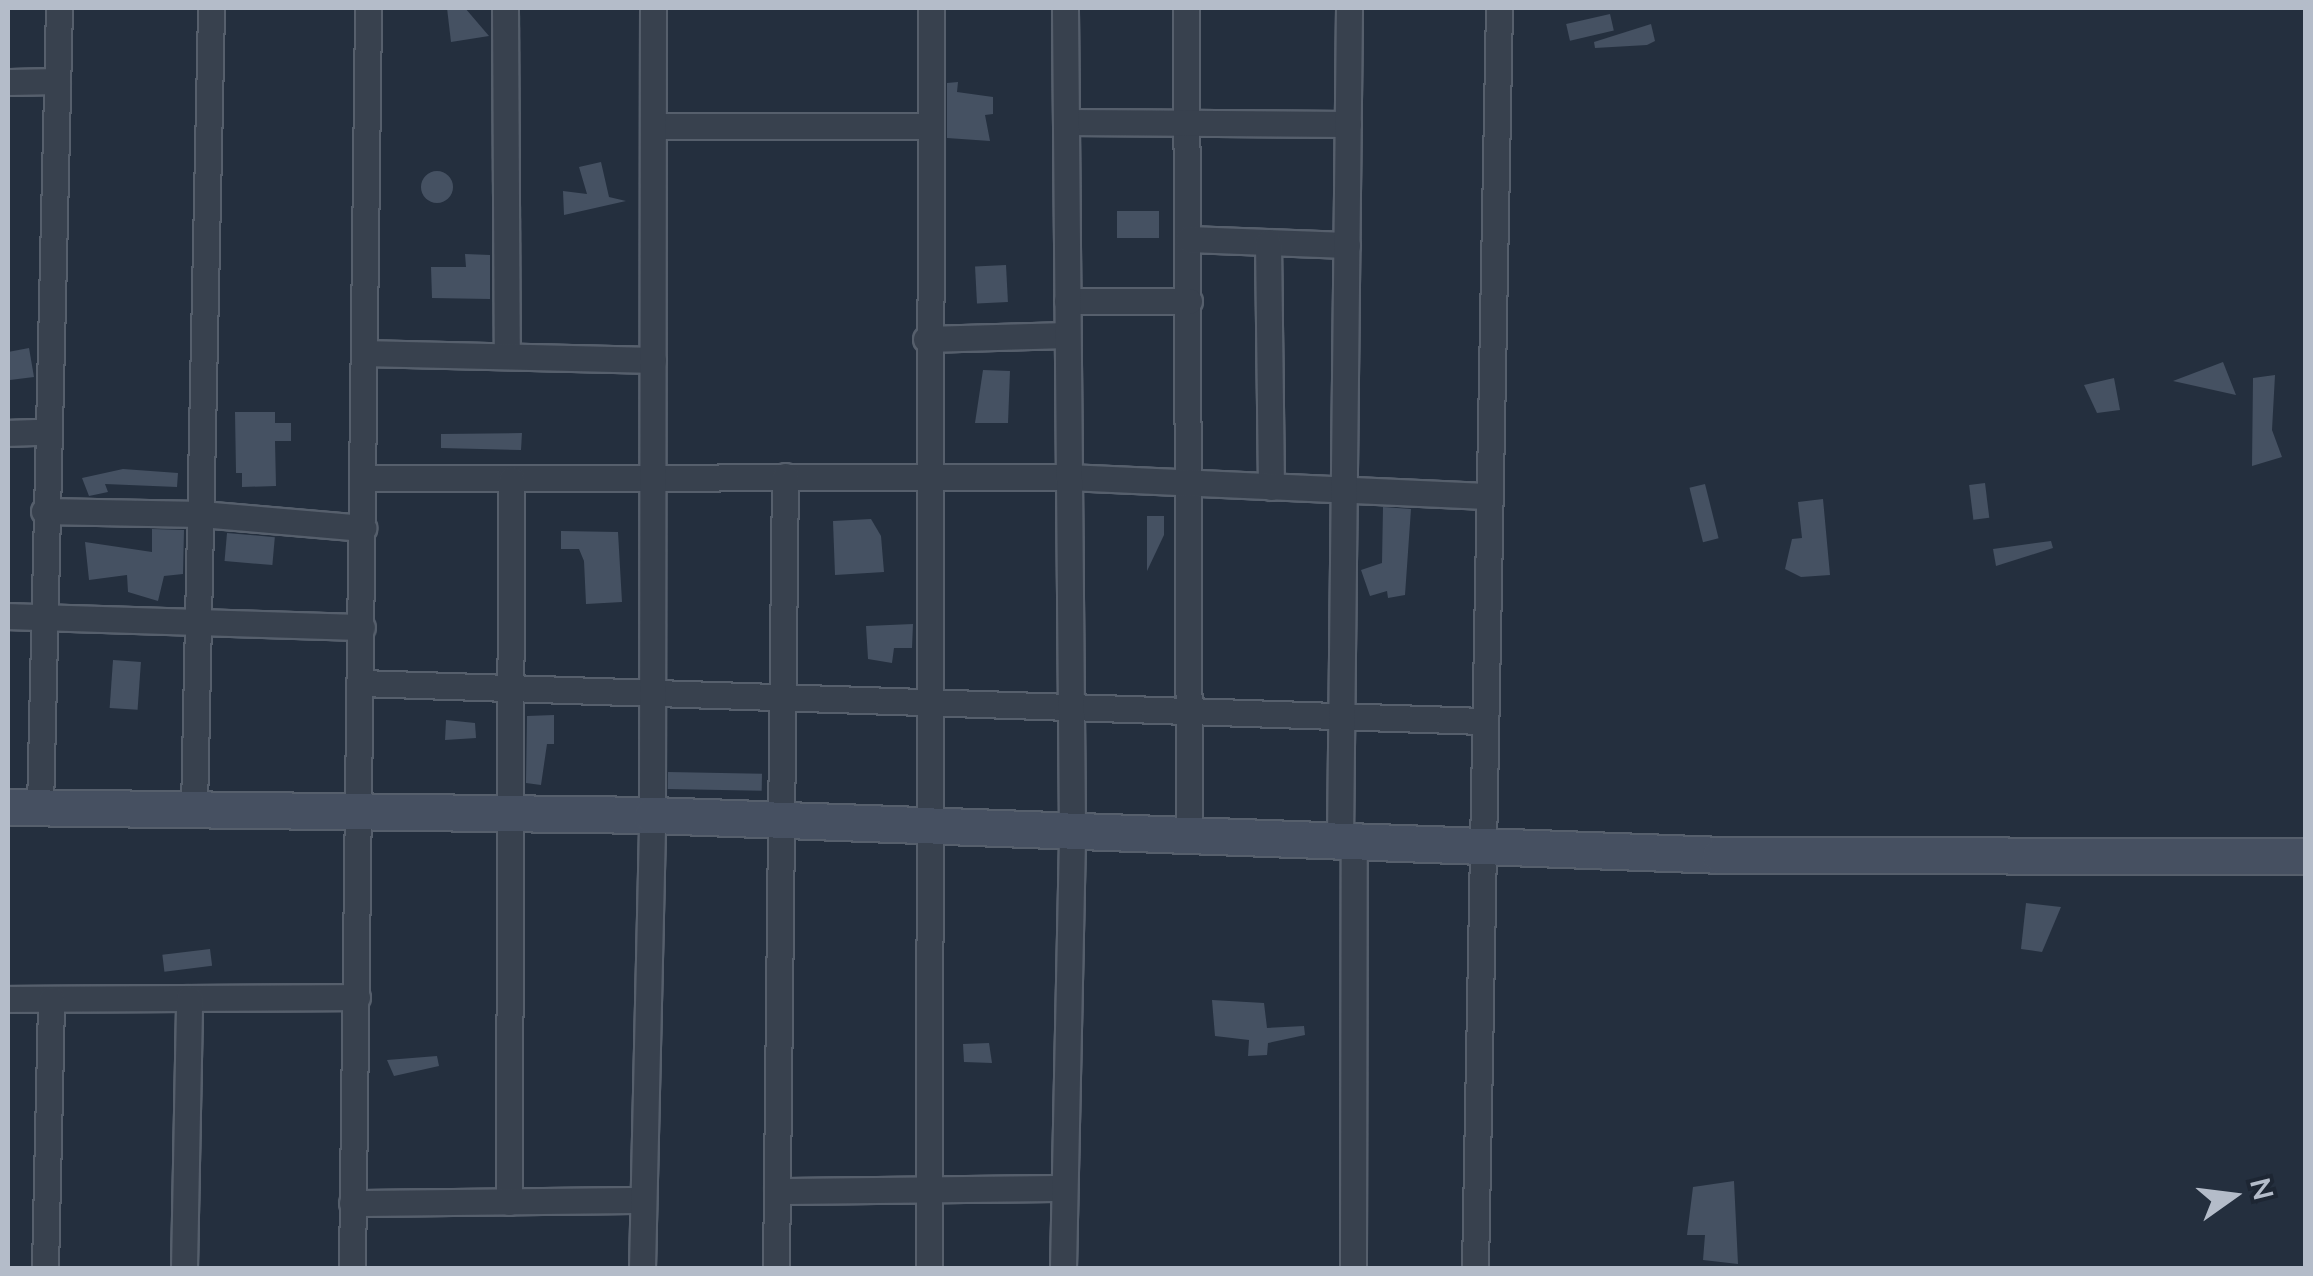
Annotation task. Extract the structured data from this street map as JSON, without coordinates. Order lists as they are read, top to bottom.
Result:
{
  "north": "right"
}
